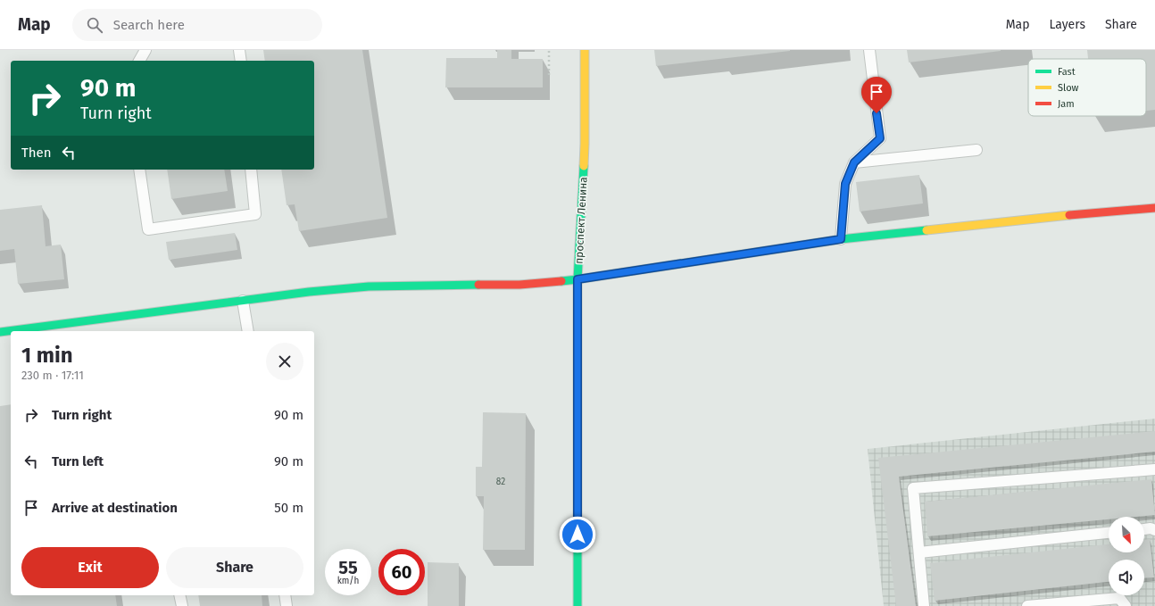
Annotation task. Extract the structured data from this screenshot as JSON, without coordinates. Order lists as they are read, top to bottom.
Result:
{
  "streets": {
    "street": ["проспект Ленина"]
  },
  "house_numbers": ["82"],
  "legend": ["Fast", "Slow", "Jam"],
  "north": "bottom right",
  "page": {
    "header": "Map",
    "search": "Search here",
    "nav": ["Map", "Layers", "Share"],
    "turn": ["90 m", "Turn right"],
    "then": "Then",
    "heading": ["1 min", "230 m · 17:11"],
    "list": [
      {
        "name": "Turn right",
        "value": "90 m"
      },
      {
        "name": "Turn left",
        "value": "90 m"
      },
      {
        "name": "Arrive at destination",
        "value": "50 m"
      }
    ],
    "buttons": ["Exit", "Share"],
    "speed": "55 km/h",
    "limit": "60"
  }
}
